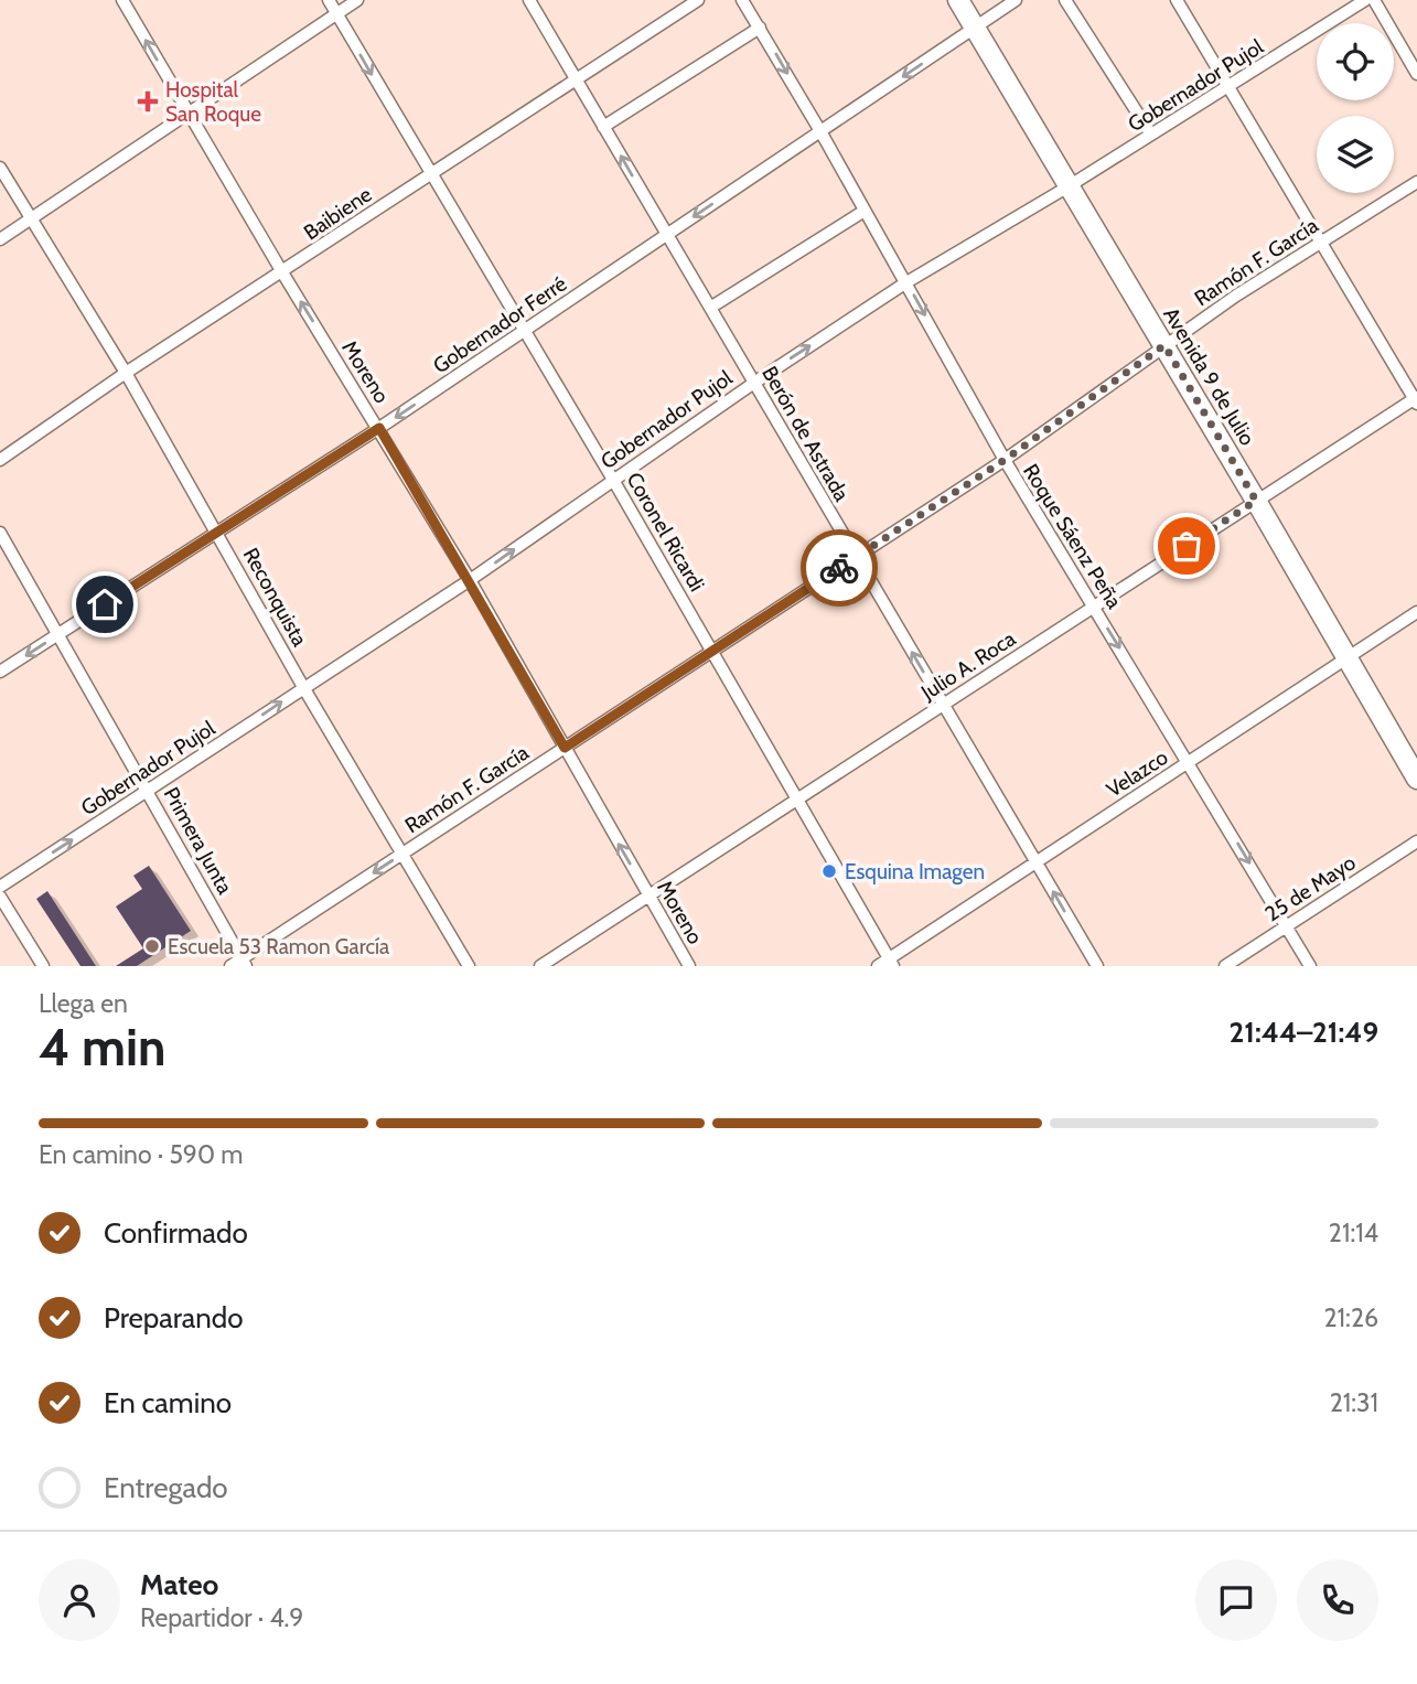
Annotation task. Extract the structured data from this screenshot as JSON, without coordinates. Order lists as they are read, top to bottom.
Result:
{
  "streets": {
    "highway": ["Avenida 9 de Julio"],
    "street": [
      "Gobernador Pujol",
      "Baibiene",
      "Ramón F. García",
      "Gobernador Ferré",
      "Moreno",
      "Berón de Astrada",
      "Coronel Ricardi",
      "Roque Sáenz Peña",
      "Reconquista",
      "Julio A. Roca",
      "Velazco",
      "Primera Junta",
      "25 de Mayo"
    ]
  },
  "crossings": [
    ["Gobernador Pujol", "Moreno"],
    ["Gobernador Pujol", "Avenida 9 de Julio"],
    ["Gobernador Pujol", "Berón de Astrada"],
    ["Gobernador Pujol", "Coronel Ricardi"],
    ["Gobernador Pujol", "Roque Sáenz Peña"],
    ["Gobernador Pujol", "Reconquista"],
    ["Gobernador Pujol", "Primera Junta"],
    ["Baibiene", "Moreno"],
    ["Baibiene", "Berón de Astrada"],
    ["Baibiene", "Coronel Ricardi"],
    ["Baibiene", "Reconquista"],
    ["Ramón F. García", "Moreno"],
    ["Ramón F. García", "Avenida 9 de Julio"],
    ["Ramón F. García", "Berón de Astrada"],
    ["Ramón F. García", "Coronel Ricardi"],
    ["Ramón F. García", "Roque Sáenz Peña"],
    ["Ramón F. García", "Reconquista"],
    ["Ramón F. García", "Primera Junta"],
    ["Gobernador Ferré", "Moreno"],
    ["Gobernador Ferré", "Avenida 9 de Julio"],
    ["Gobernador Ferré", "Berón de Astrada"],
    ["Gobernador Ferré", "Coronel Ricardi"],
    ["Gobernador Ferré", "Roque Sáenz Peña"],
    ["Gobernador Ferré", "Reconquista"],
    ["Gobernador Ferré", "Primera Junta"],
    ["Moreno", "Julio A. Roca"],
    ["Avenida 9 de Julio", "Julio A. Roca"],
    ["Avenida 9 de Julio", "Velazco"],
    ["Berón de Astrada", "Julio A. Roca"],
    ["Berón de Astrada", "Velazco"],
    ["Coronel Ricardi", "Julio A. Roca"],
    ["Coronel Ricardi", "Velazco"],
    ["Roque Sáenz Peña", "Julio A. Roca"],
    ["Roque Sáenz Peña", "Velazco"],
    ["Roque Sáenz Peña", "25 de Mayo"]
  ],
  "one_way": [
    "Gobernador Pujol",
    "Gobernador Ferré",
    "Moreno",
    "Berón de Astrada",
    "Roque Sáenz Peña"
  ],
  "places": {
    "health": ["Hospital San Roque"],
    "other": ["Esquina Imagen", "Escuela 53 Ramon García"]
  },
  "page": {
    "heading": ["4 min", "Llega en", "21:44–21:49"],
    "panel": ["Mateo", "Repartidor · 4.9"],
    "bar": "En camino · 590 m",
    "list": [
      ["Confirmado", "21:14"],
      ["Preparando", "21:26"],
      ["En camino", "21:31"],
      "Entregado"
    ]
  }
}
